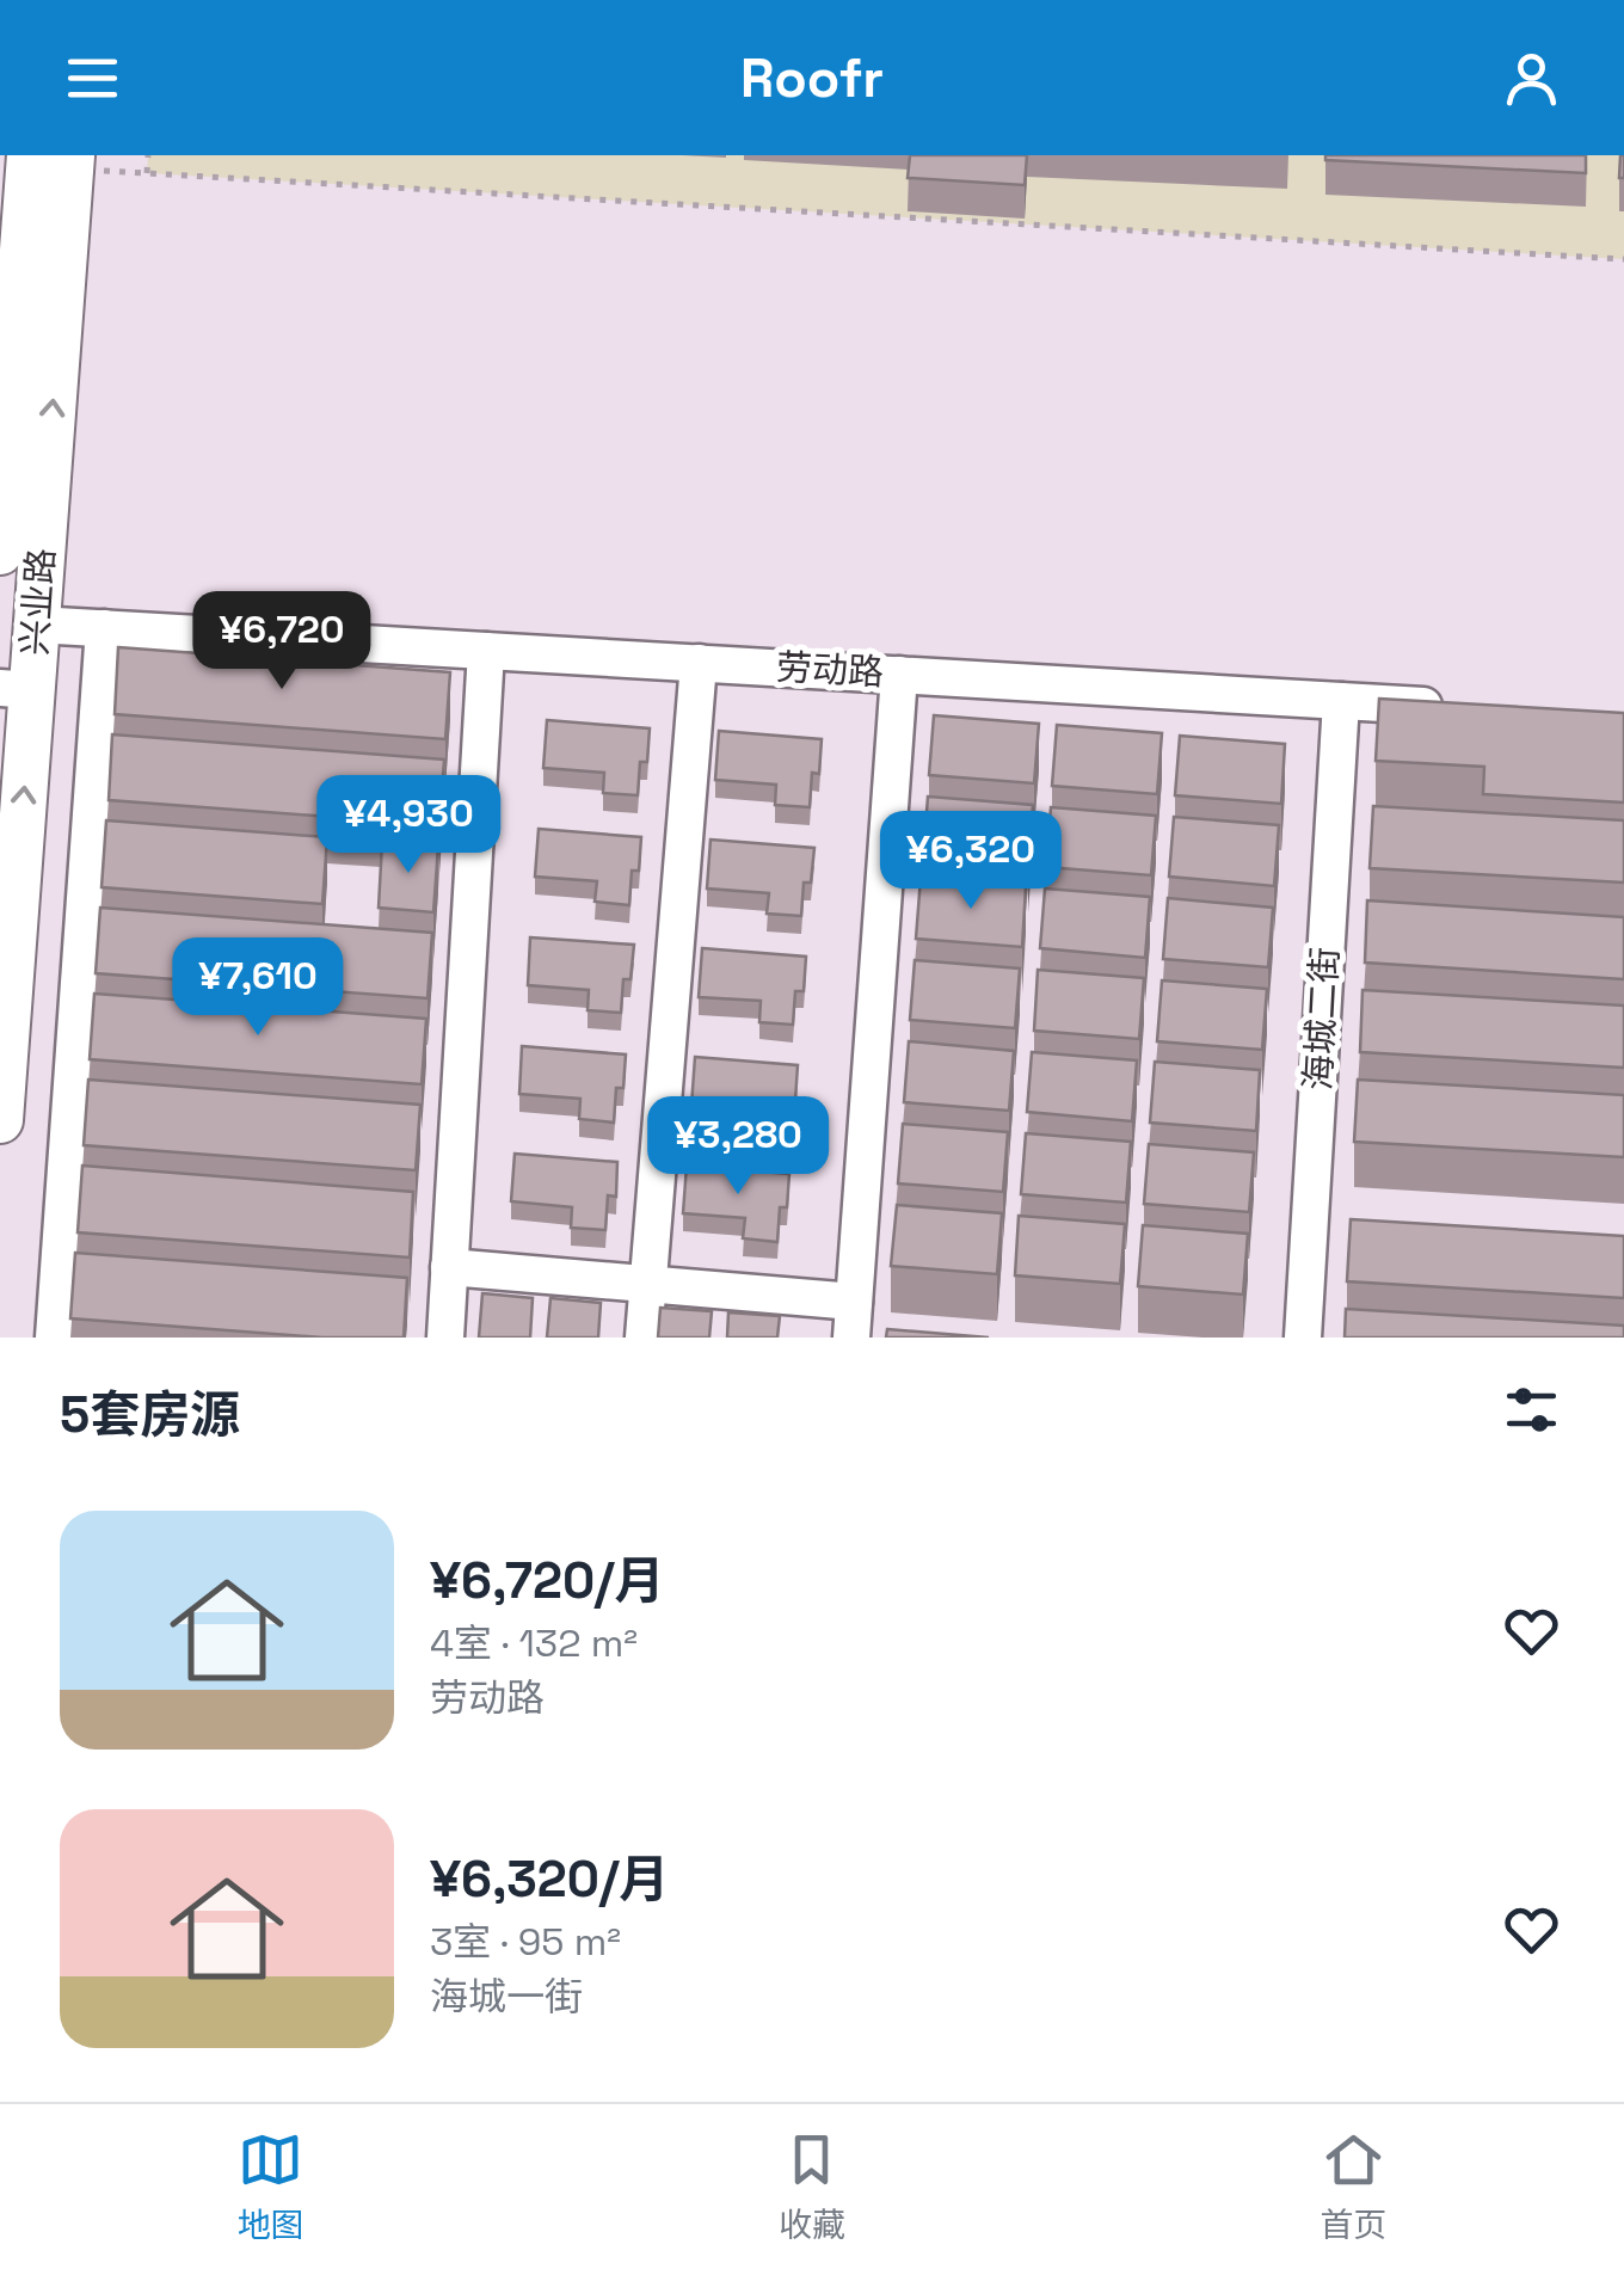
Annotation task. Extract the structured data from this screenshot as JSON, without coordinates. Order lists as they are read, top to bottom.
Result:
{
  "streets": {
    "main road": ["兴业路"],
    "street": ["劳动路", "海城二街"]
  },
  "crossings": [
    ["兴业路", "劳动路"],
    ["劳动路", "海城二街"]
  ],
  "page": {
    "header": "Roofr",
    "price": [
      "¥6,720",
      "¥4,930",
      "¥6,320",
      "¥7,610",
      "¥3,280"
    ],
    "heading": "5套房源",
    "list": [
      {
        "name": "¥6,720/月",
        "note": "4室 · 132 m² · 劳动路"
      },
      {
        "name": "¥6,320/月",
        "note": "3室 · 95 m² · 海城一街"
      }
    ],
    "tabs": ["地图", "收藏", "首页"]
  }
}
